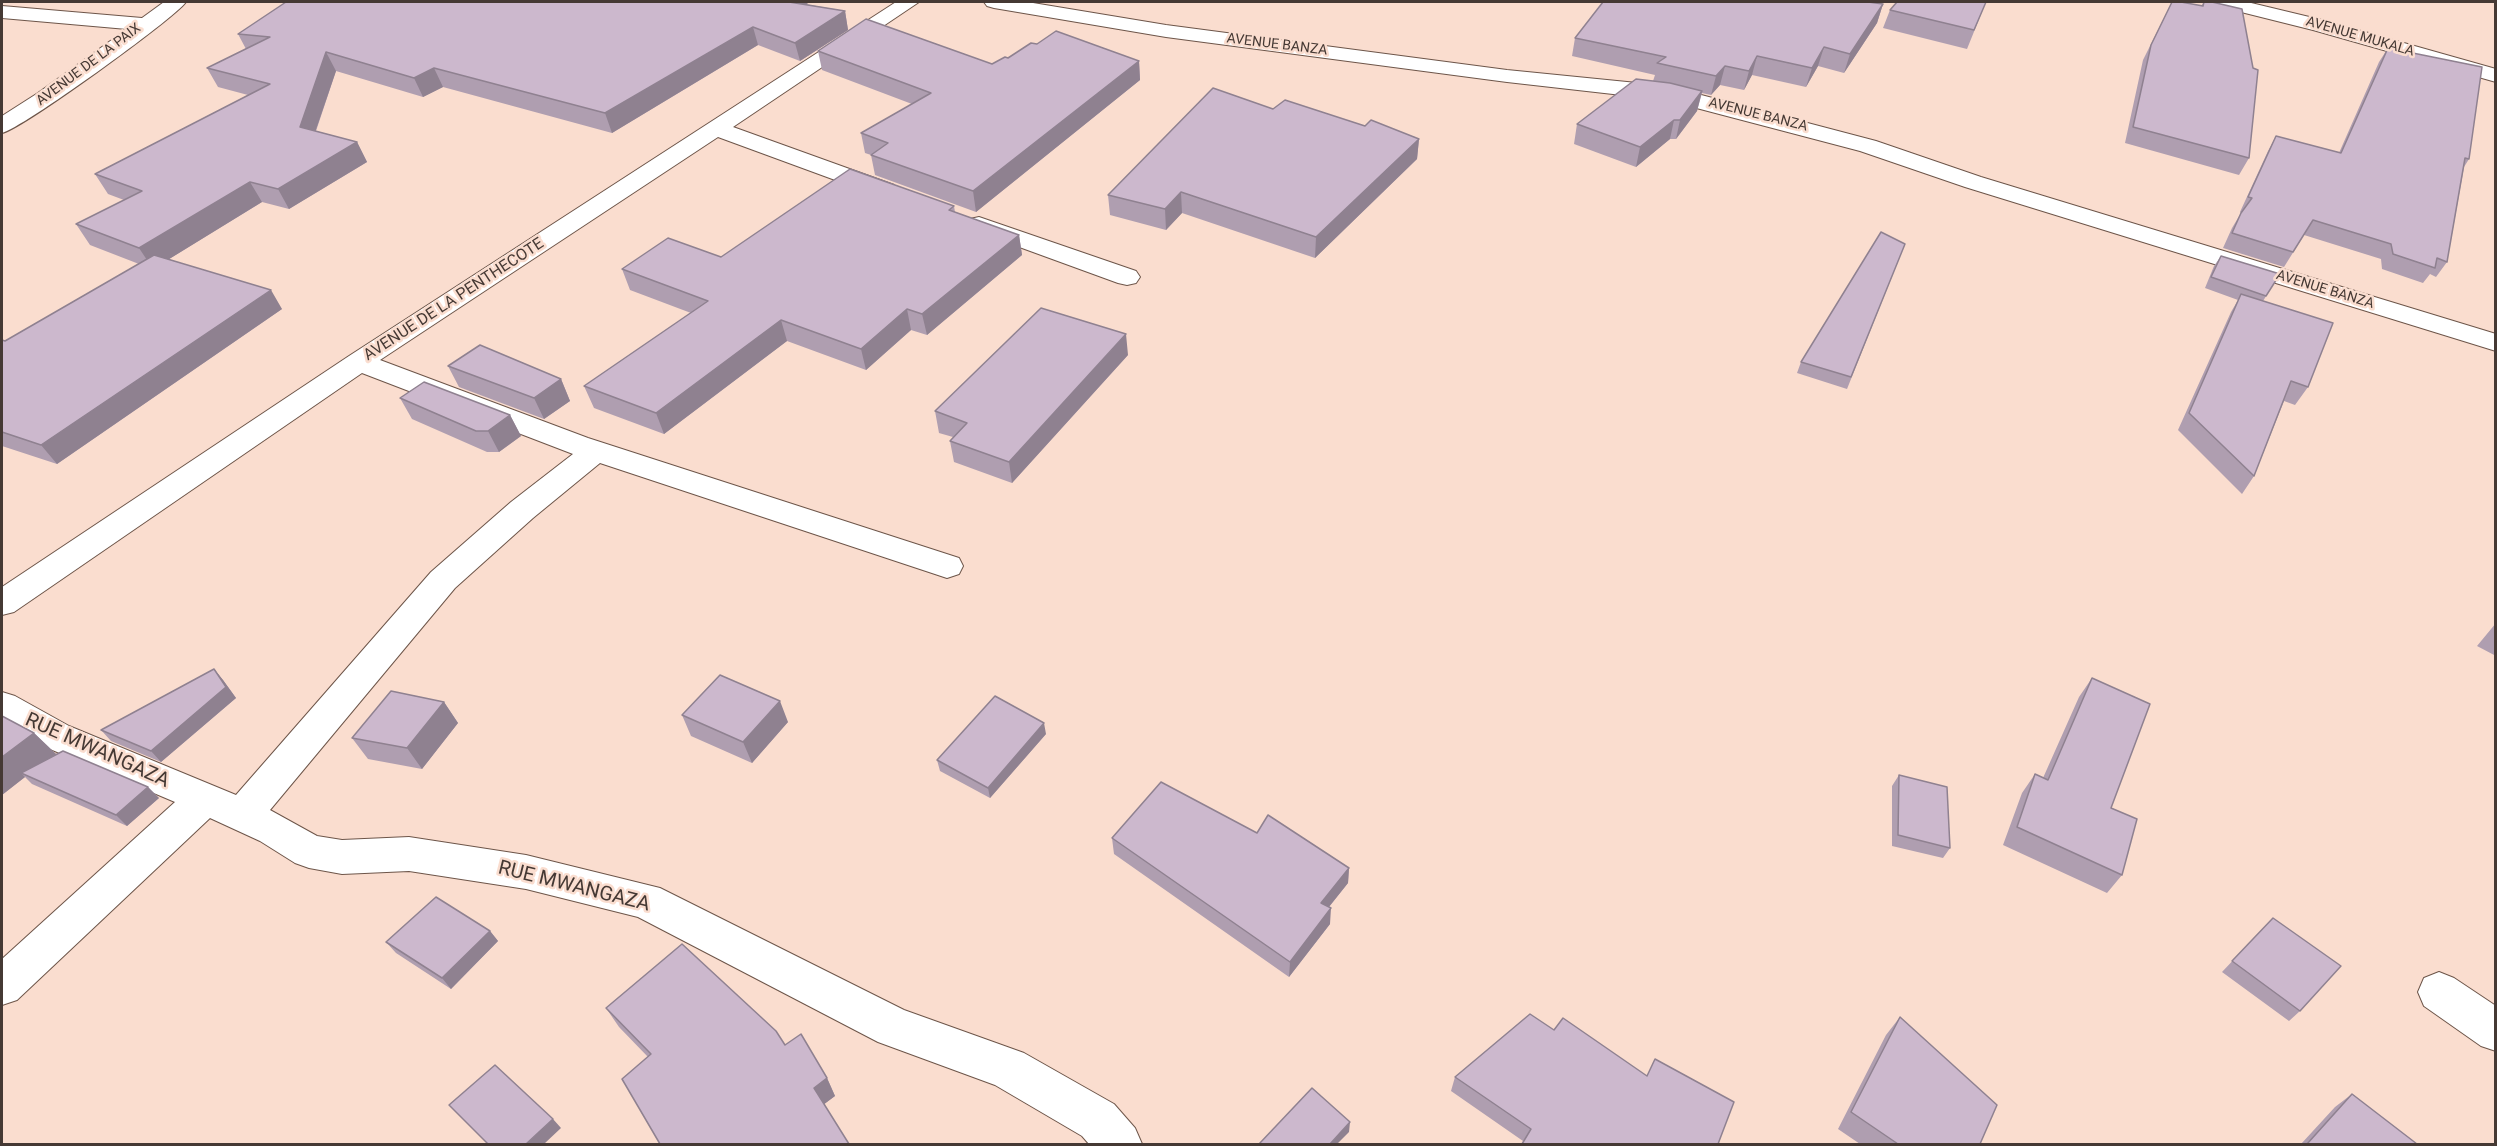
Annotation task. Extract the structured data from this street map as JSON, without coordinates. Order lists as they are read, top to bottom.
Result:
{
  "streets": {
    "street": [
      "AVENUE MUKALA",
      "AVENUE BANZA",
      "AVENUE DE LA PAIX",
      "AVENUE DE LA PENTHECOTE",
      "RUE MWANGAZA"
    ]
  }
}
